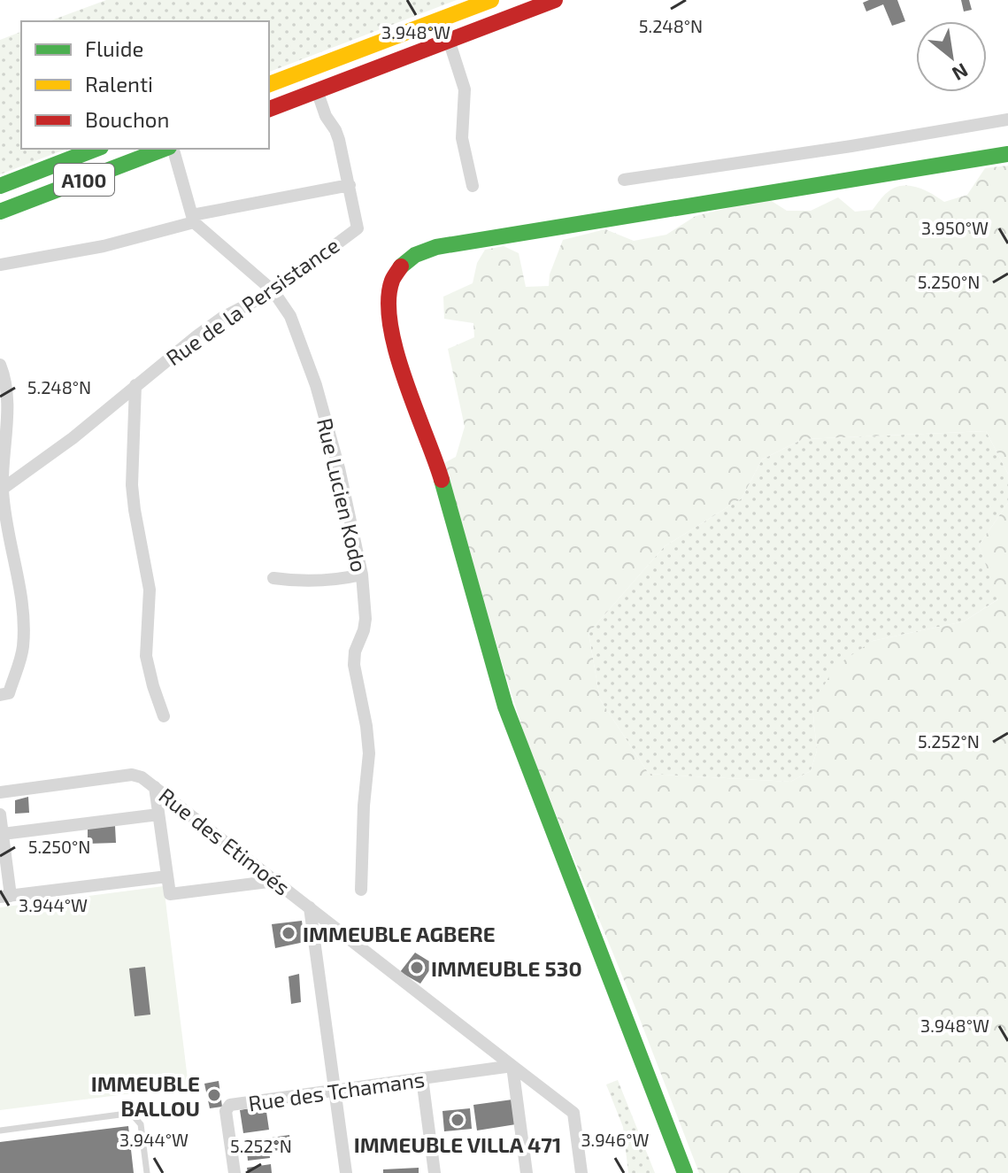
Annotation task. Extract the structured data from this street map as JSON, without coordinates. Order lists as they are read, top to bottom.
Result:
{
  "streets": {
    "main road": ["A100"],
    "street": [
      "Rue de la Persistance",
      "Rue Lucien Kodo",
      "Rue des Etimoés",
      "Rue des Tchamans"
    ]
  },
  "crossings": [
    ["Rue de la Persistance", "Rue Lucien Kodo"],
    ["Rue des Etimoés", "Rue des Tchamans"]
  ],
  "places": [
    "IMMEUBLE AGBERE",
    "IMMEUBLE 530",
    "IMMEUBLE BALLOU",
    "IMMEUBLE VILLA 471"
  ],
  "legend": ["Fluide", "Ralenti", "Bouchon"],
  "north": "bottom right",
  "coordinates": [
    "5.248°N",
    "3.948°W",
    "3.950°W",
    "5.250°N",
    "5.252°N",
    "3.944°W",
    "3.946°W"
  ]
}
